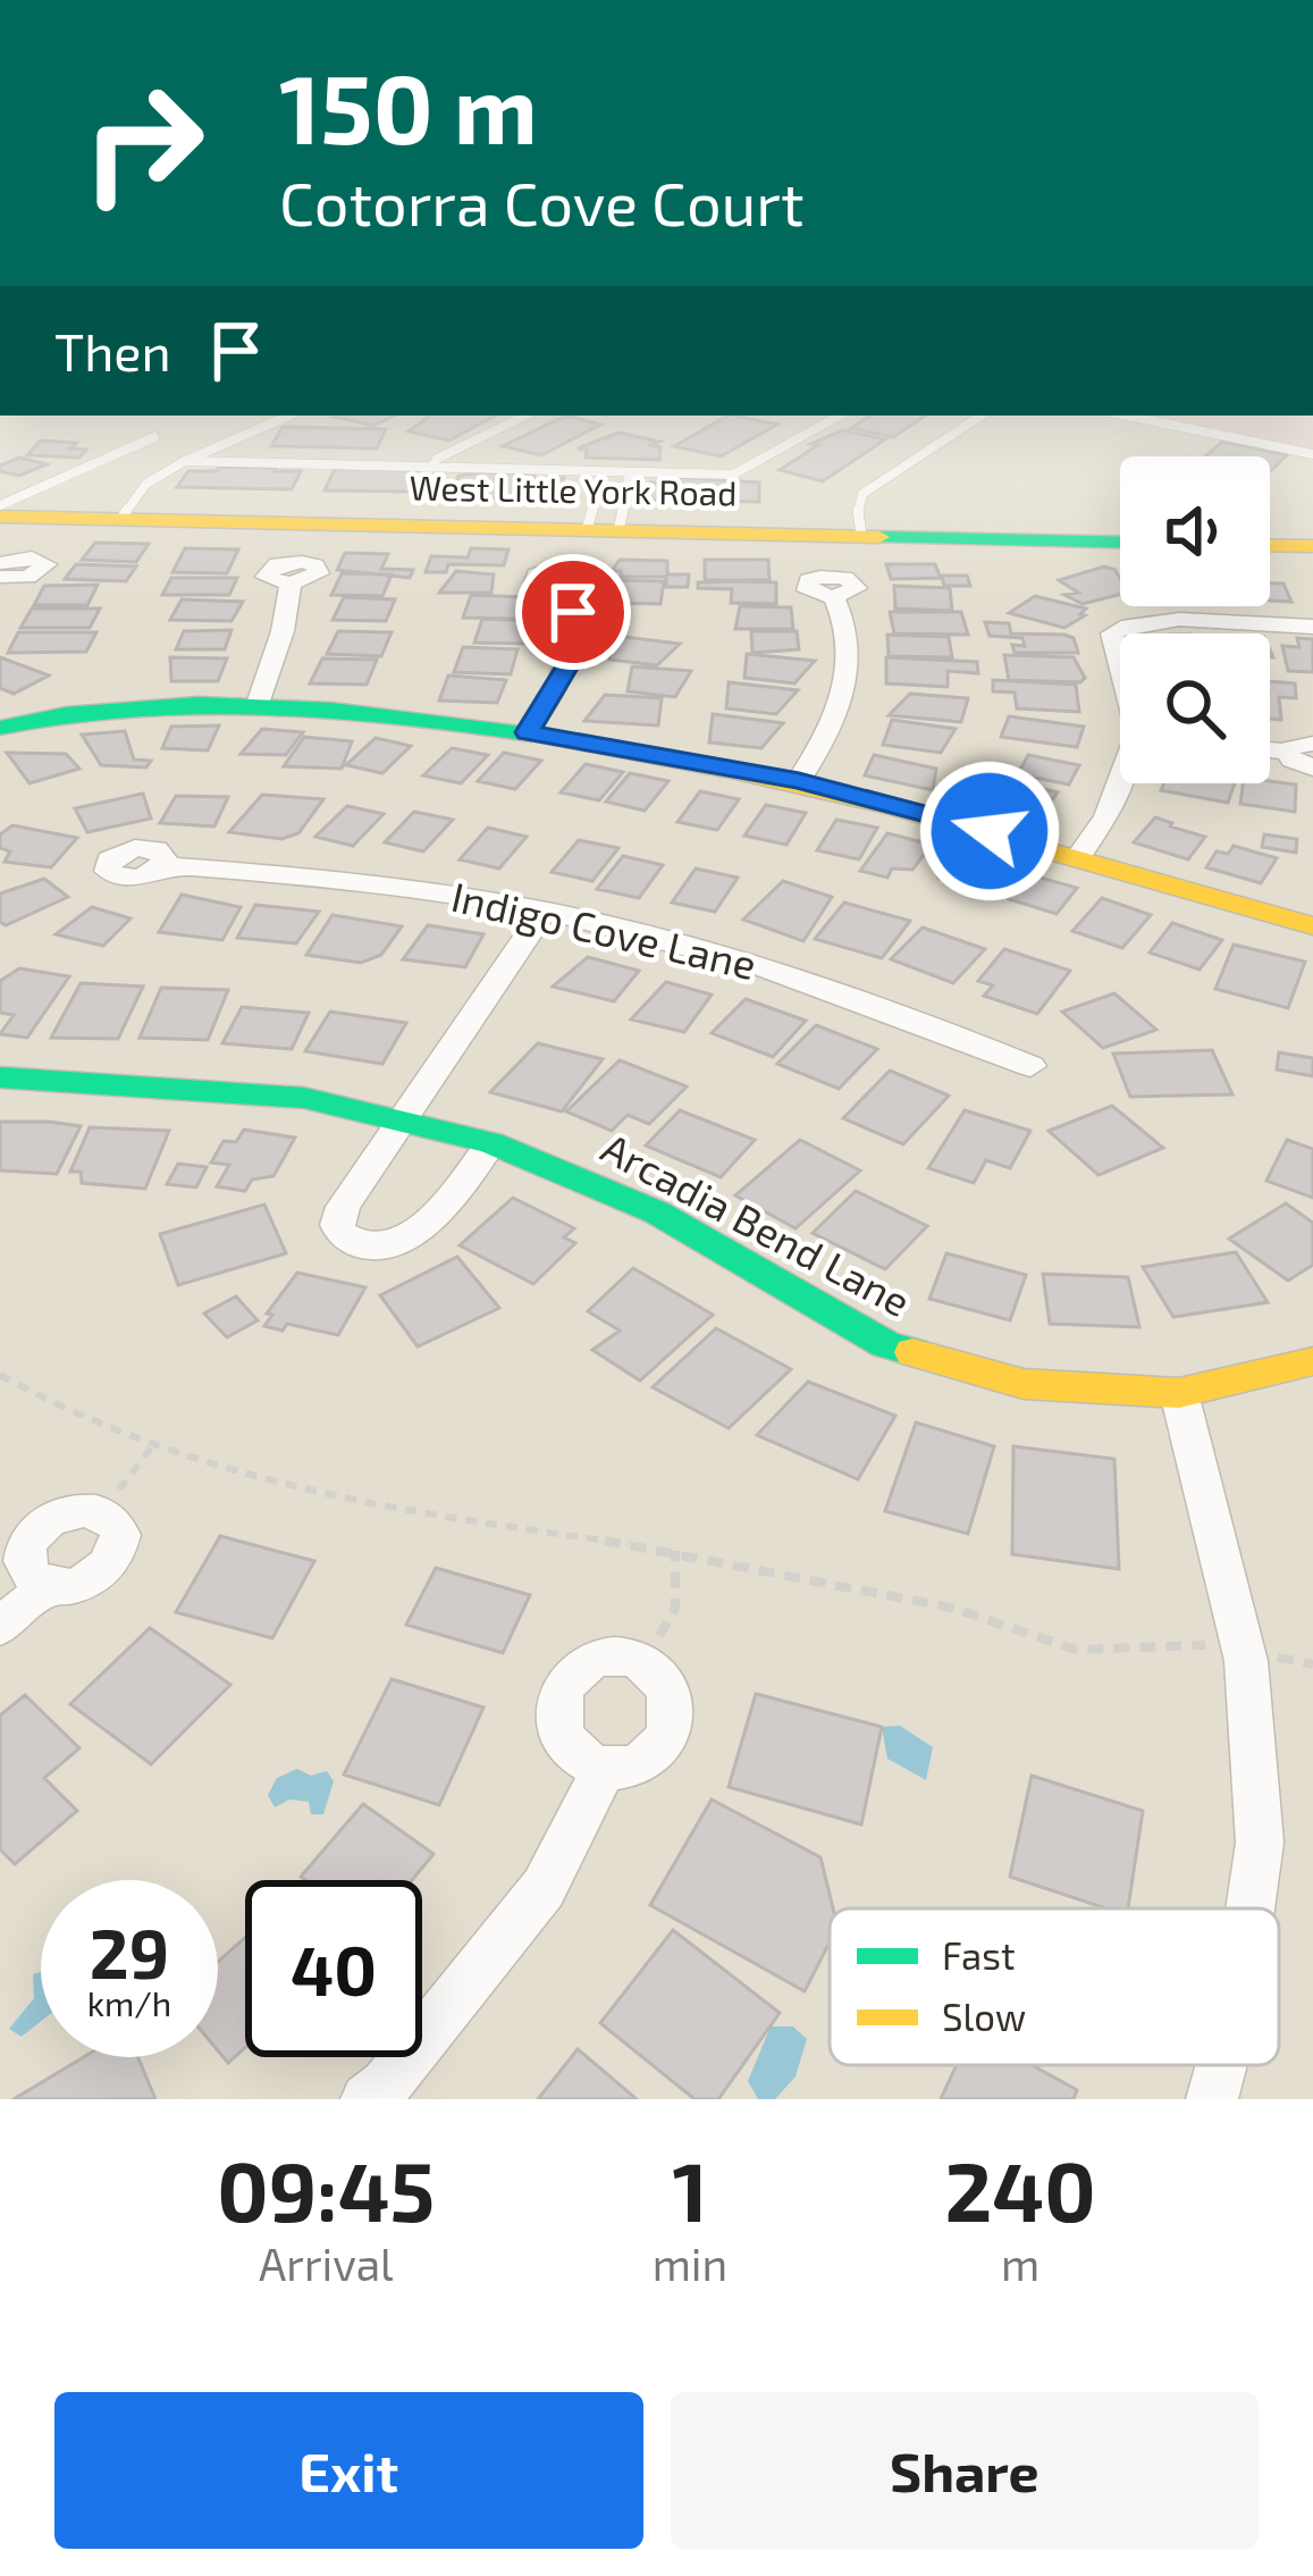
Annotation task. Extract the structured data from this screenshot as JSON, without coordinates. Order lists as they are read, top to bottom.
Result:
{
  "streets": {
    "street": ["West Little York Road", "Indigo Cove Lane", "Arcadia Bend Lane"]
  },
  "legend": ["Fast", "Slow"],
  "page": {
    "turn": ["150 m", "Cotorra Cove Court"],
    "then": "Then",
    "speed": "29 km/h",
    "limit": "40",
    "eta": [
      "09:45",
      "Arrival",
      "1",
      "min",
      "240",
      "m"
    ],
    "buttons": ["Exit", "Share"]
  }
}
